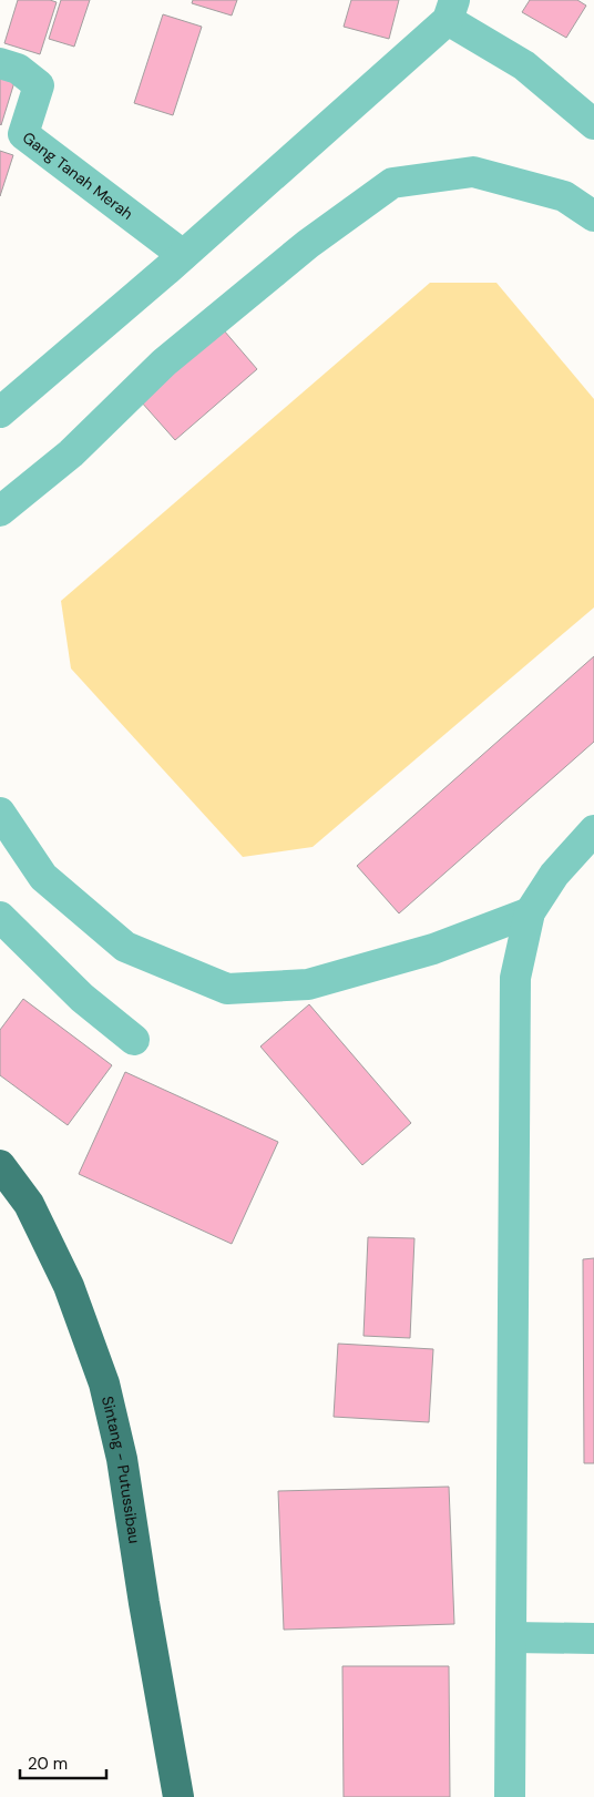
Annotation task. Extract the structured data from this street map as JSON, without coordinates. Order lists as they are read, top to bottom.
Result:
{
  "streets": {
    "highway": ["Sintang - Putussibau"],
    "street": ["Gang Tanah Merah"]
  },
  "scale_bar": "20 m"
}
